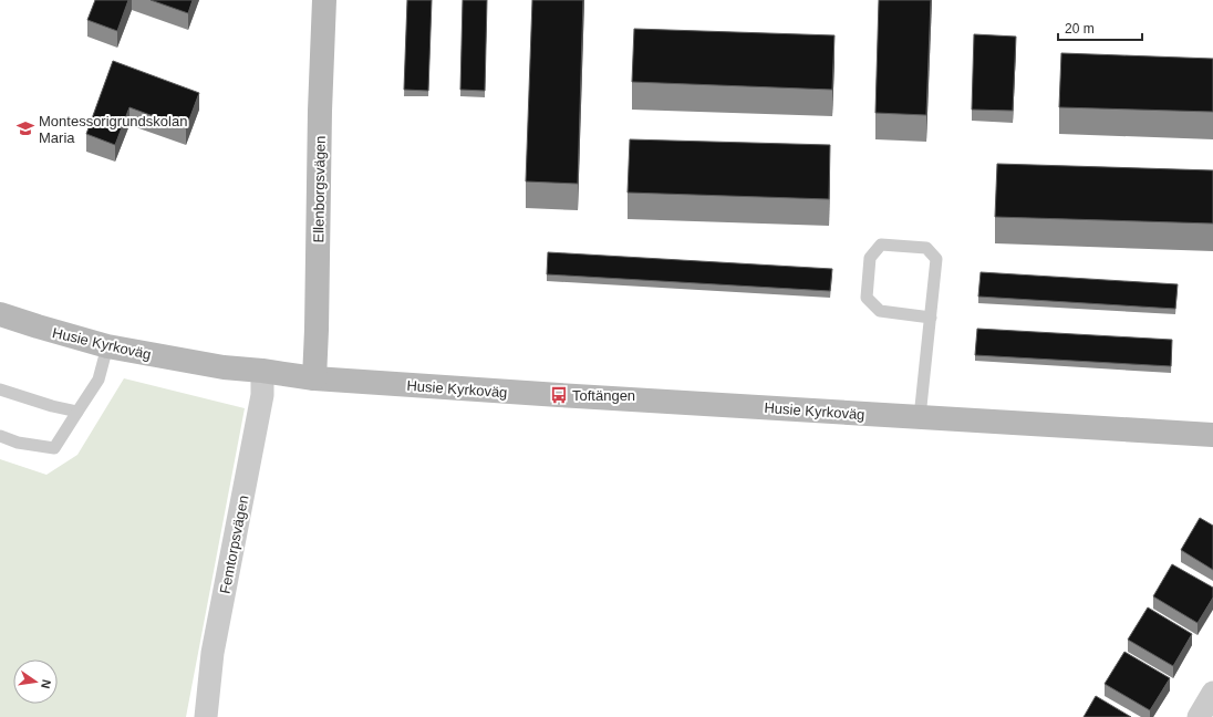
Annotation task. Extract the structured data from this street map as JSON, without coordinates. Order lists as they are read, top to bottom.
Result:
{
  "streets": {
    "street": ["Ellenborgsvägen", "Husie Kyrkoväg", "Femtorpsvägen"]
  },
  "crossings": [
    ["Ellenborgsvägen", "Husie Kyrkoväg"],
    ["Husie Kyrkoväg", "Femtorpsvägen"]
  ],
  "places": {
    "school or university": ["Montessorigrundskolan Maria"],
    "bus stop": ["Toftängen"]
  },
  "scale_bar": "20 m",
  "north": "right"
}
